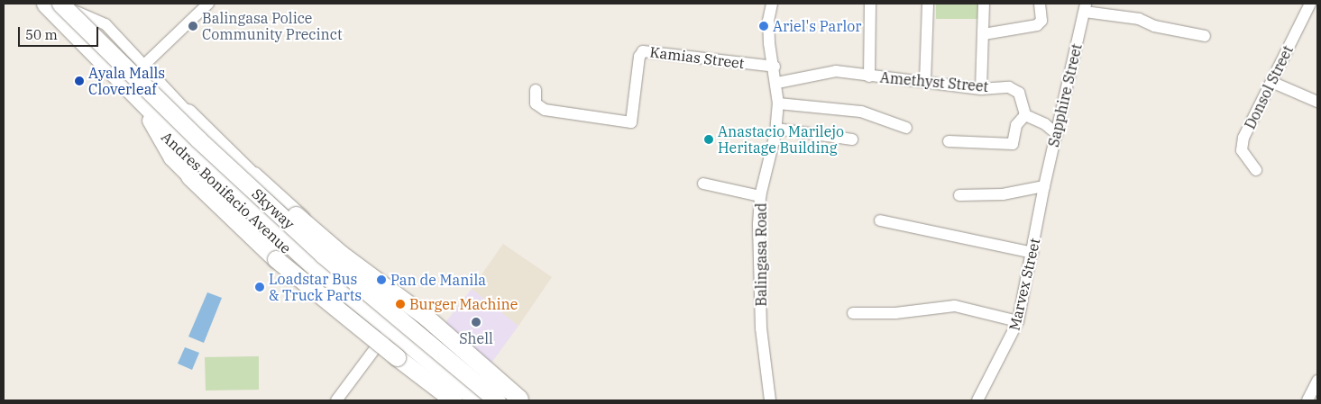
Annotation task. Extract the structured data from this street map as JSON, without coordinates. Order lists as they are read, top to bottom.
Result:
{
  "streets": {
    "highway": ["Skyway"],
    "main road": ["Andres Bonifacio Avenue"],
    "street": [
      "Kamias Street",
      "Amethyst Street",
      "Donsol Street",
      "Sapphire Street",
      "Balingasa Road",
      "Marvex Street"
    ]
  },
  "crossings": [
    ["Kamias Street", "Balingasa Road"],
    ["Amethyst Street", "Balingasa Road"],
    ["Sapphire Street", "Marvex Street"],
    ["Andres Bonifacio Avenue", "Skyway"]
  ],
  "places": [
    "Balingasa Police Community Precinct",
    "Ariel's Parlor",
    "Ayala Malls Cloverleaf",
    "Anastacio Marilejo Heritage Building",
    "Pan de Manila",
    "Loadstar Bus & Truck Parts",
    "Burger Machine",
    "Shell"
  ],
  "scale_bar": "50 m"
}
